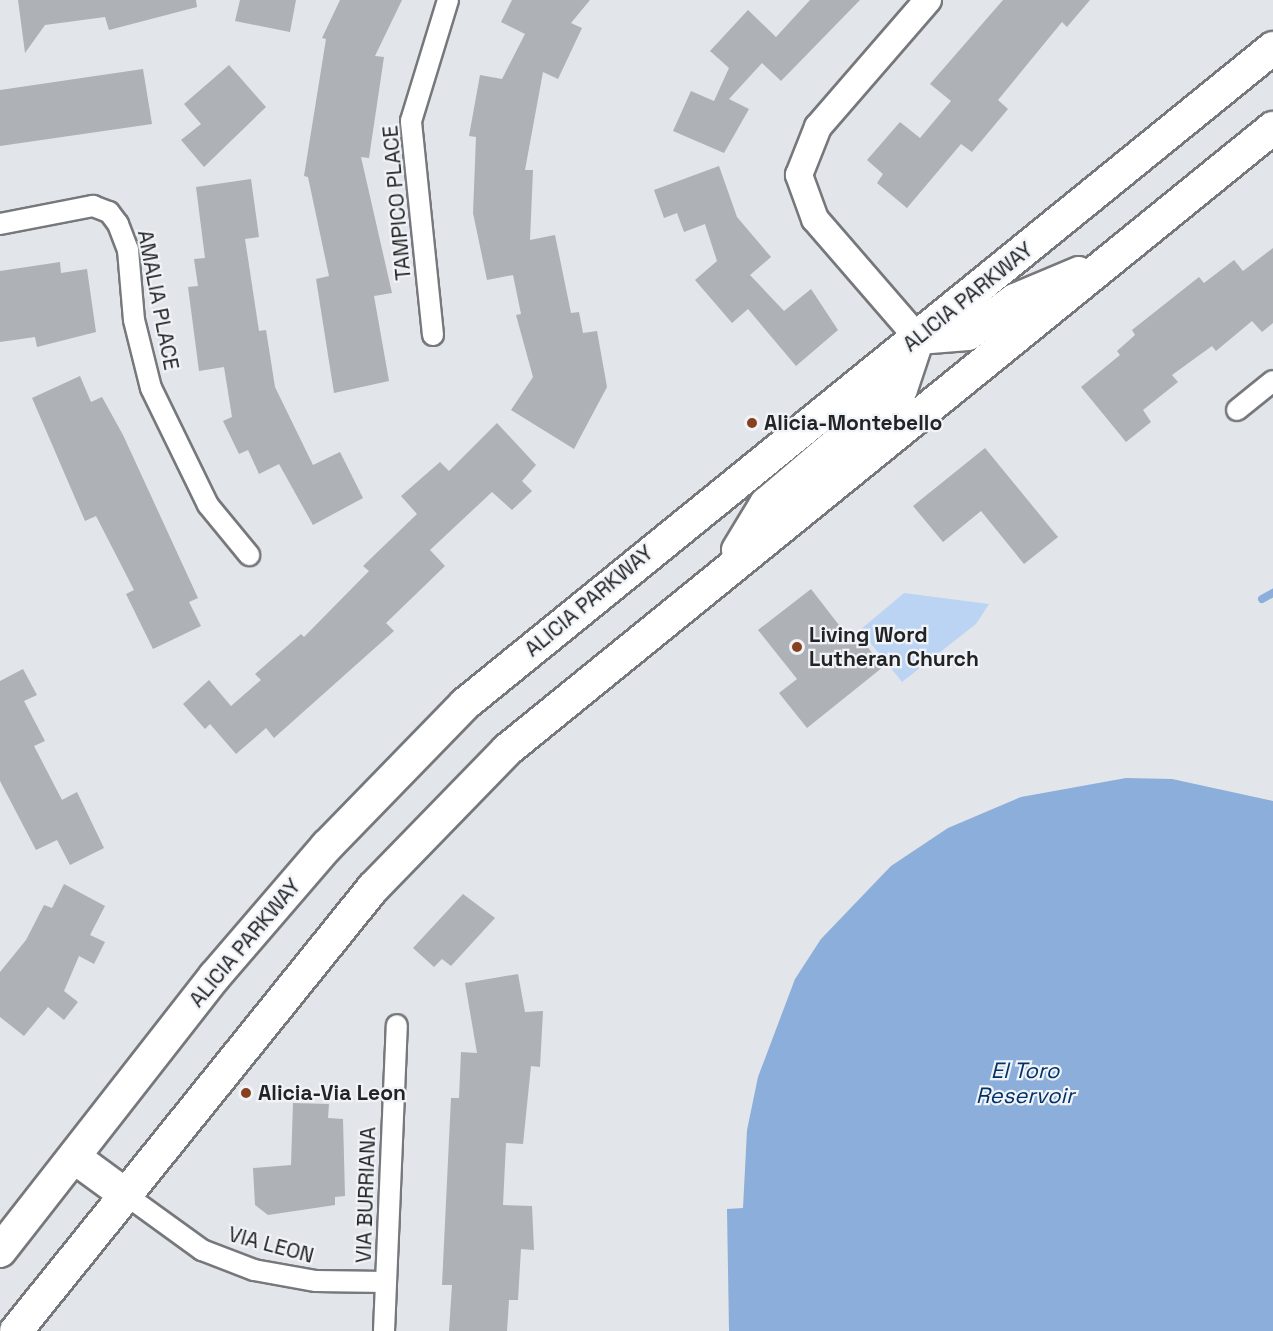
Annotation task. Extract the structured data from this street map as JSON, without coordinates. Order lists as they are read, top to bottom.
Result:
{
  "streets": {
    "main road": ["ALICIA PARKWAY"],
    "street": [
      "TAMPICO PLACE",
      "AMALIA PLACE",
      "VIA BURRIANA",
      "VIA LEON"
    ]
  },
  "crossings": [
    ["VIA BURRIANA", "VIA LEON"]
  ],
  "water": ["El Toro Reservoir"],
  "places": ["Alicia-Montebello", "Living Word Lutheran Church", "Alicia-Via Leon"]
}
